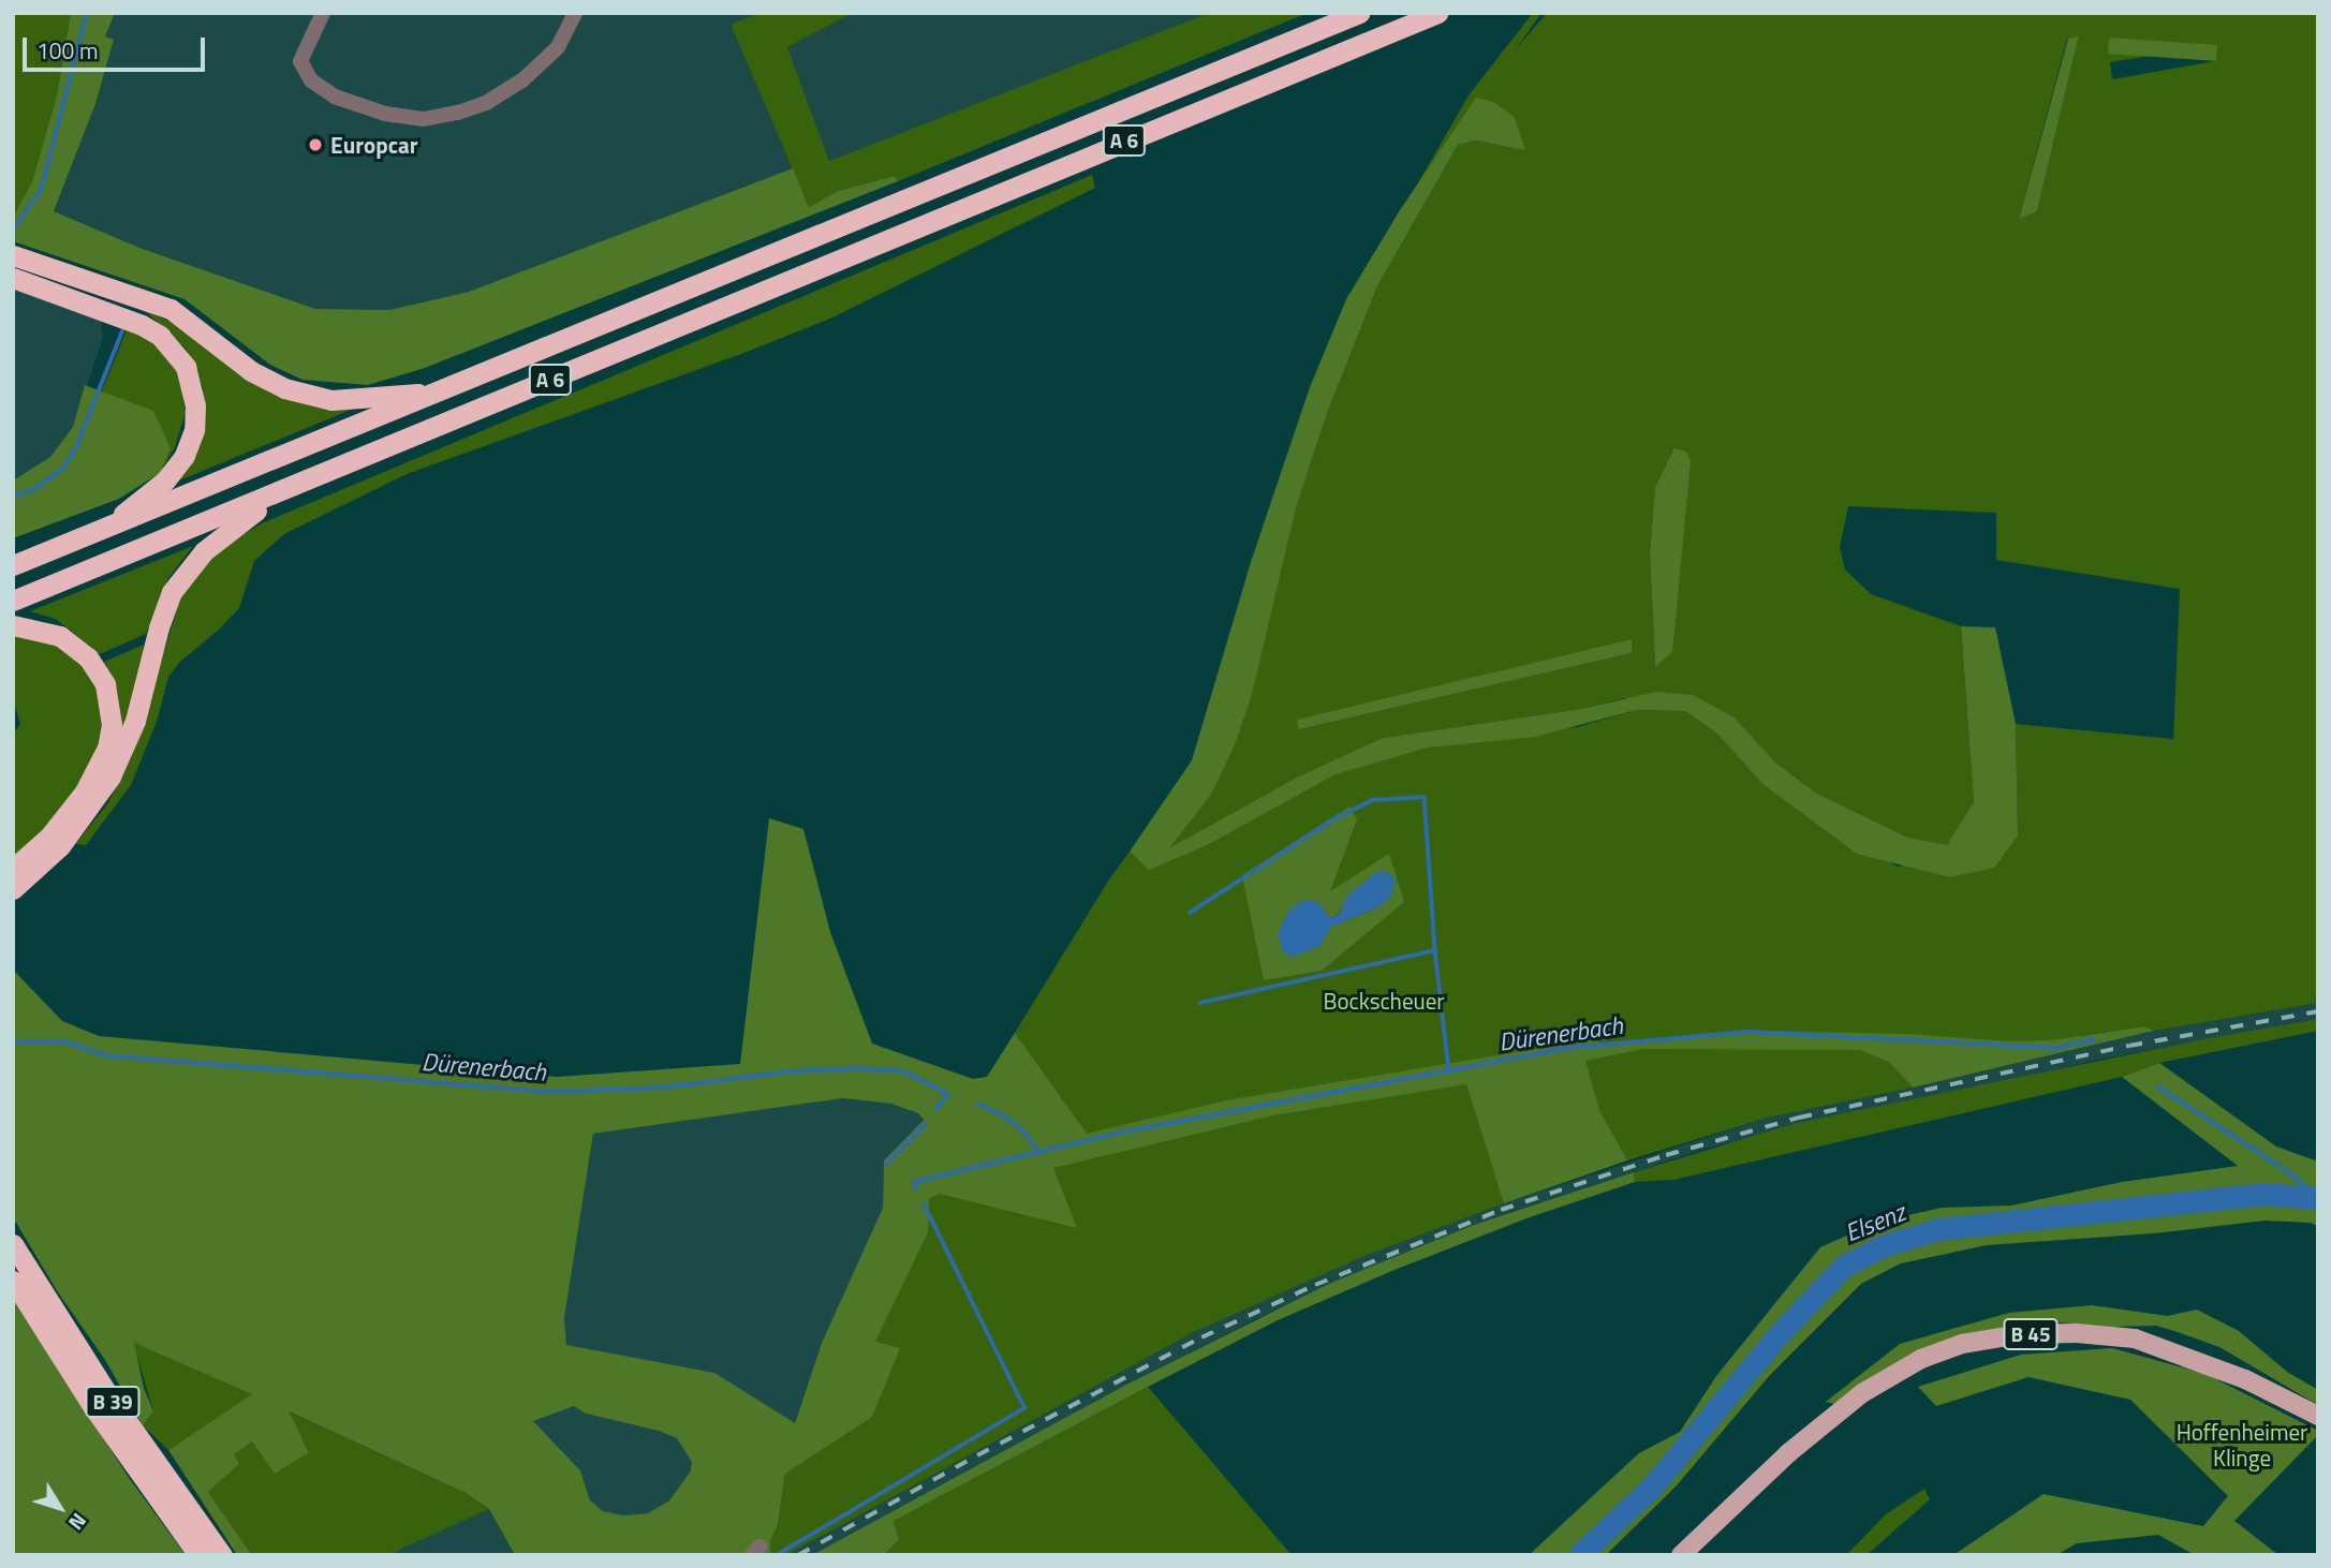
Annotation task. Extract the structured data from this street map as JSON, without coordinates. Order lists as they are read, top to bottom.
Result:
{
  "streets": {
    "highway": ["A 6", "B 39"],
    "main road": ["B 45"]
  },
  "water": ["Dürenerbach", "Elsenz"],
  "parks": ["Bockscheuer", "Hoffenheimer Klinge"],
  "places": ["Europcar"],
  "scale_bar": "100 m",
  "north": "bottom right"
}
